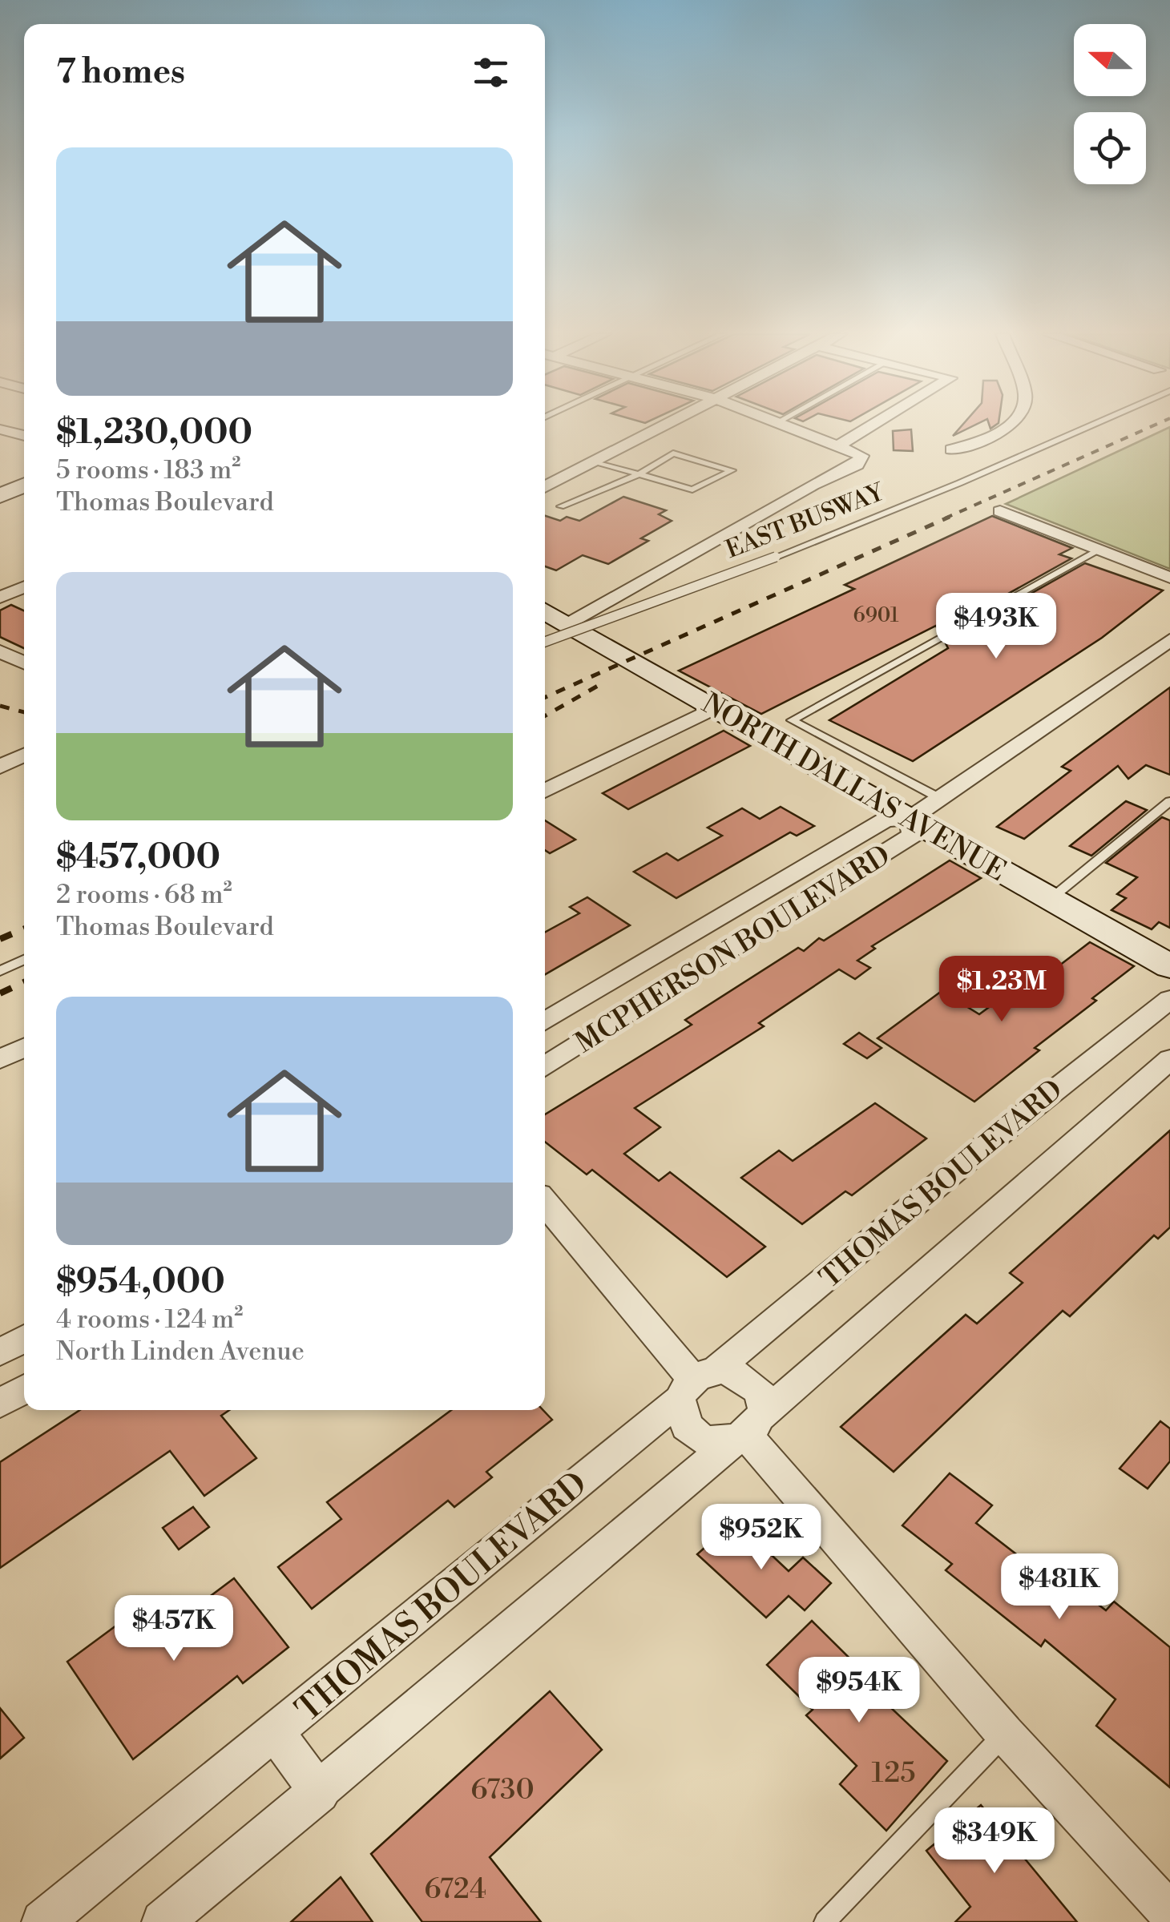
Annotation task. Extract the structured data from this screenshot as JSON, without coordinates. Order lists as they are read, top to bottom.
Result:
{
  "streets": {
    "main road": ["NORTH DALLAS AVENUE"],
    "street": ["MCPHERSON BOULEVARD", "THOMAS BOULEVARD"],
    "lane": ["EAST BUSWAY"]
  },
  "crossings": [
    ["NORTH DALLAS AVENUE", "MCPHERSON BOULEVARD"]
  ],
  "house_numbers": [
    "6901",
    "125",
    "6730",
    "6724"
  ],
  "north": "left",
  "page": {
    "heading": "7 homes",
    "list": [
      {
        "name": "$1,230,000",
        "note": "5 rooms · 183 m² · Thomas Boulevard"
      },
      {
        "name": "$457,000",
        "note": "2 rooms · 68 m² · Thomas Boulevard"
      },
      {
        "name": "$954,000",
        "note": "4 rooms · 124 m² · North Linden Avenue"
      }
    ],
    "price": [
      "$493K",
      "$1.23M",
      "$952K",
      "$481K",
      "$457K",
      "$954K",
      "$349K"
    ]
  }
}
